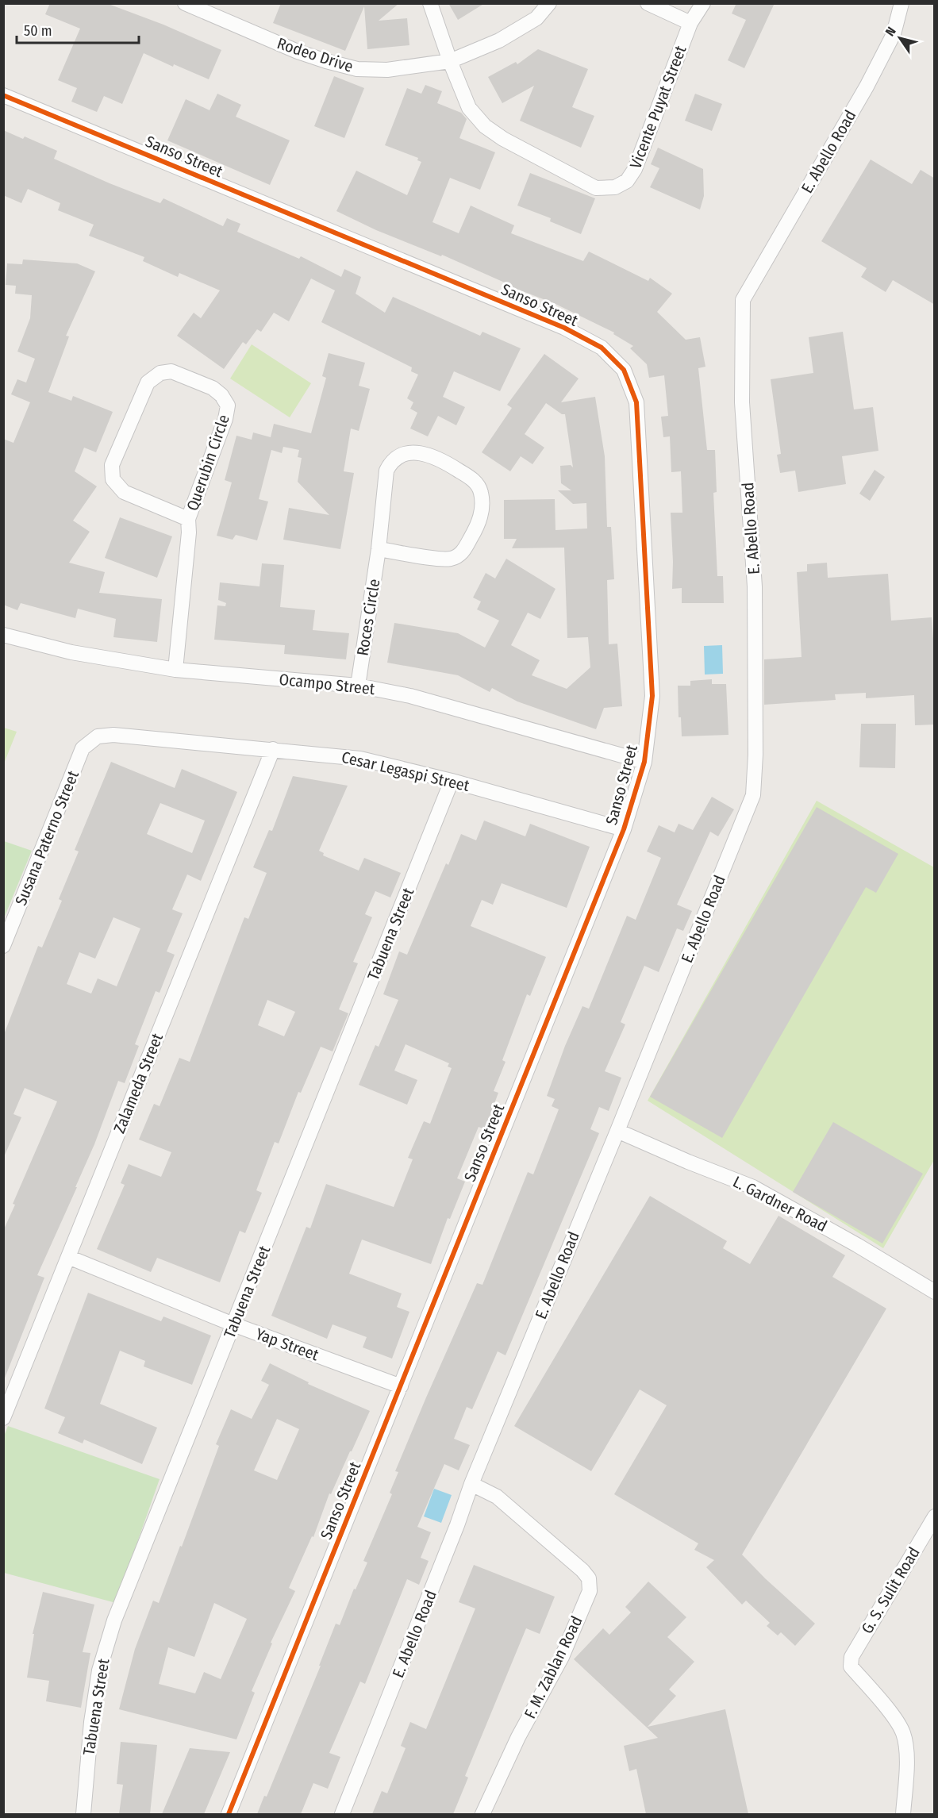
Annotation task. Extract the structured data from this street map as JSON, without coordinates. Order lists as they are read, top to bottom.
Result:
{
  "streets": {
    "street": [
      "Rodeo Drive",
      "Vicente Puyat Street",
      "E. Abello Road",
      "Sanso Street",
      "Querubin Circle",
      "Roces Circle",
      "Ocampo Street",
      "Cesar Legaspi Street",
      "Susana Paterno Street",
      "Tabuena Street",
      "Zalameda Street",
      "L. Gardner Road",
      "Yap Street",
      "G. S. Sulit Road",
      "F. M. Zablan Road"
    ]
  },
  "crossings": [
    ["Rodeo Drive", "Vicente Puyat Street"],
    ["E. Abello Road", "L. Gardner Road"],
    ["E. Abello Road", "F. M. Zablan Road"],
    ["Sanso Street", "Ocampo Street"],
    ["Sanso Street", "Cesar Legaspi Street"],
    ["Sanso Street", "Yap Street"],
    ["Querubin Circle", "Ocampo Street"],
    ["Roces Circle", "Ocampo Street"],
    ["Cesar Legaspi Street", "Susana Paterno Street"],
    ["Cesar Legaspi Street", "Tabuena Street"],
    ["Cesar Legaspi Street", "Zalameda Street"],
    ["Tabuena Street", "Yap Street"],
    ["Zalameda Street", "Yap Street"]
  ],
  "scale_bar": "50 m",
  "north": "top left"
}
